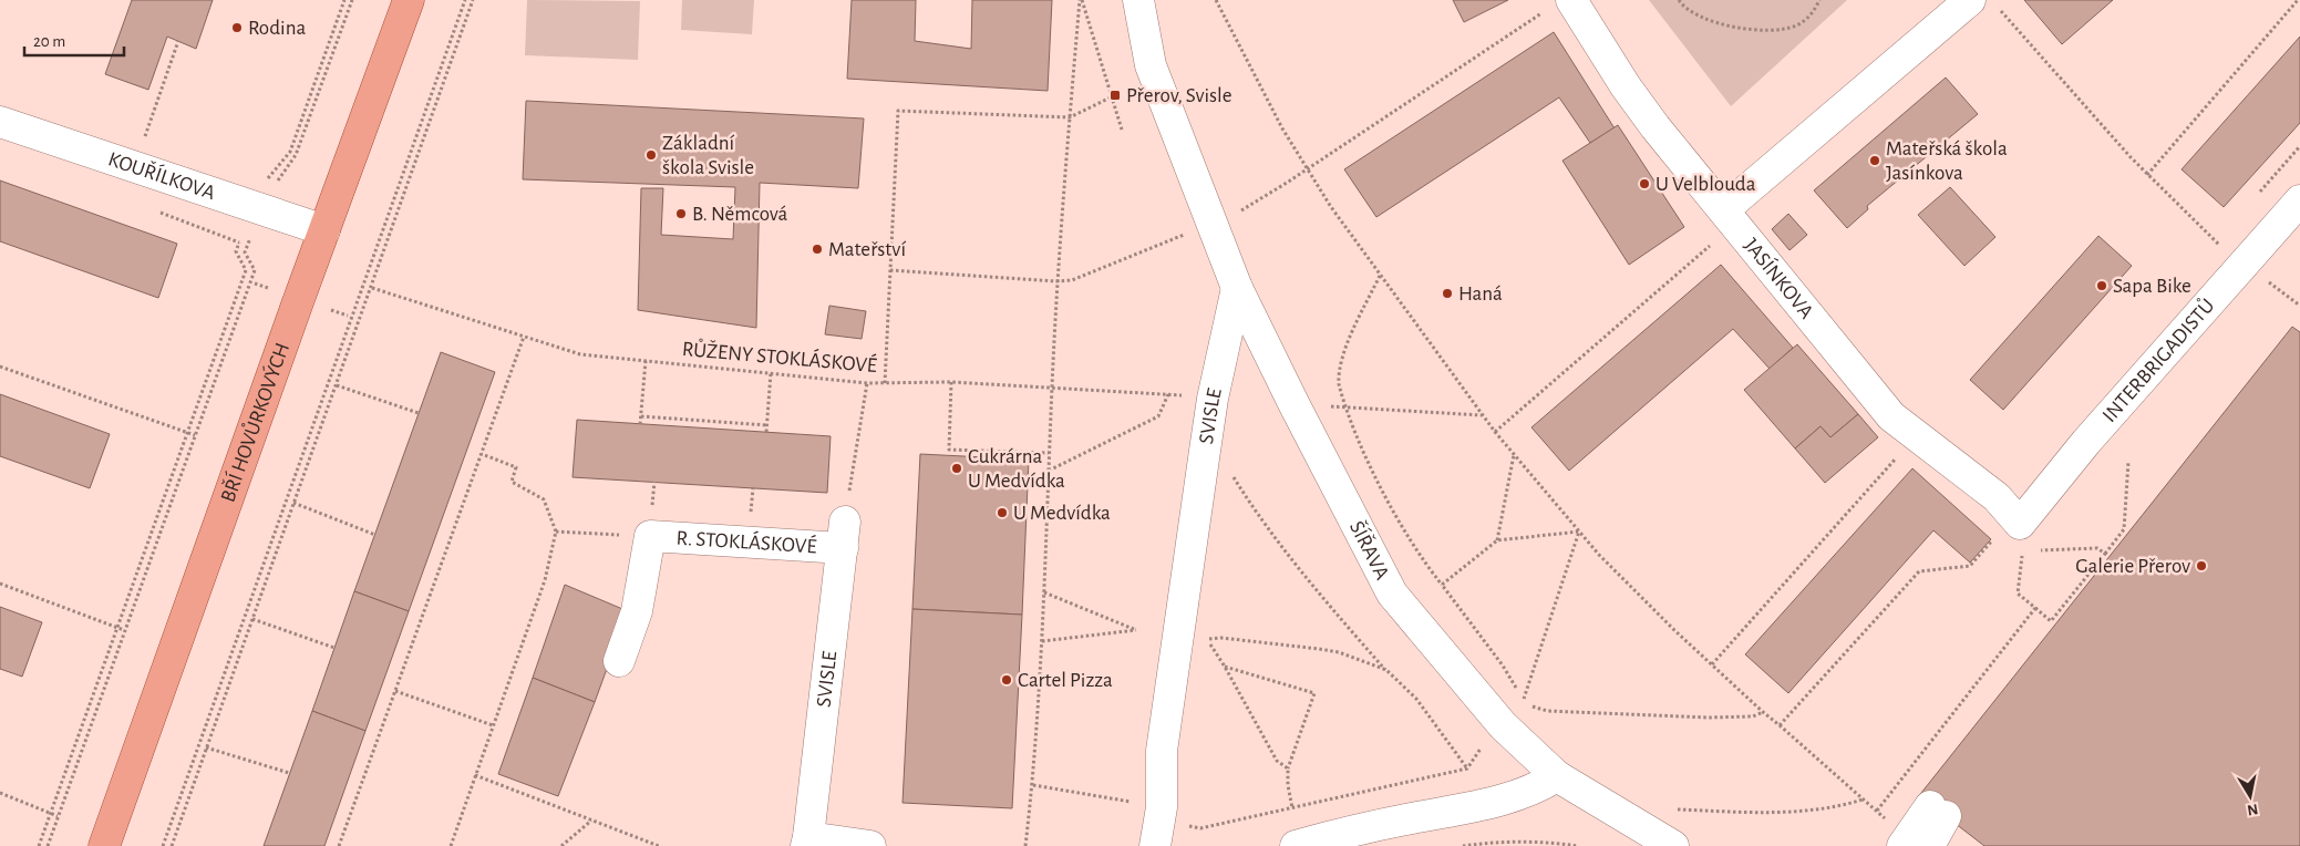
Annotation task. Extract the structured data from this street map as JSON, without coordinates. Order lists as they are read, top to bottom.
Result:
{
  "streets": {
    "main road": ["BŘÍ HOVŮRKOVÝCH"],
    "street": [
      "KOUŘÍLKOVA",
      "JASÍNKOVA",
      "INTERBRIGADISTŮ",
      "SVISLE",
      "R. STOKLÁSKOVÉ",
      "ŠÍŘAVA"
    ],
    "path": ["RŮŽENY STOKLÁSKOVÉ"]
  },
  "crossings": [
    ["KOUŘÍLKOVA", "BŘÍ HOVŮRKOVÝCH"],
    ["JASÍNKOVA", "INTERBRIGADISTŮ"],
    ["SVISLE", "R. STOKLÁSKOVÉ"],
    ["SVISLE", "ŠÍŘAVA"]
  ],
  "places": {
    "other": [
      "Rodina",
      "Základní škola Svisle",
      "Mateřská škola Jasínkova",
      "U Velblouda",
      "B. Němcová",
      "Mateřství",
      "Sapa Bike",
      "Haná",
      "Cukrárna U Medvídka",
      "U Medvídka",
      "Galerie Přerov",
      "Cartel Pizza"
    ],
    "transit": ["Přerov, Svisle"]
  },
  "scale_bar": "20 m",
  "north": "bottom"
}
